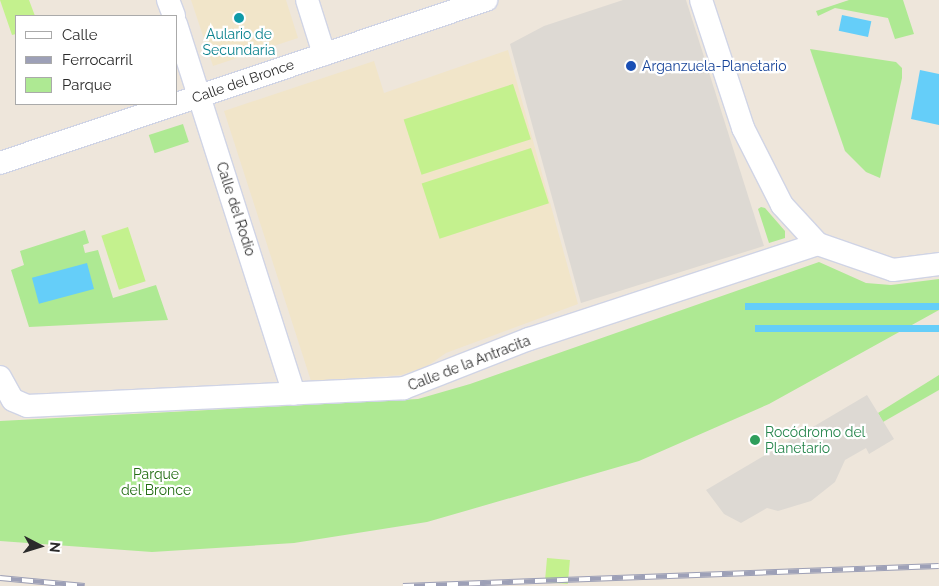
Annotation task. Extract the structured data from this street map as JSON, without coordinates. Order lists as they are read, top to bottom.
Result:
{
  "streets": {
    "street": ["Calle del Bronce", "Calle del Rodio", "Calle de la Antracita"]
  },
  "crossings": [
    ["Calle del Bronce", "Calle del Rodio"],
    ["Calle del Rodio", "Calle de la Antracita"]
  ],
  "parks": ["Parque del Bronce"],
  "places": ["Aulario de Secundaria", "Arganzuela-Planetario", "Rocódromo del Planetario"],
  "legend": ["Calle", "Ferrocarril", "Parque"],
  "north": "right"
}
